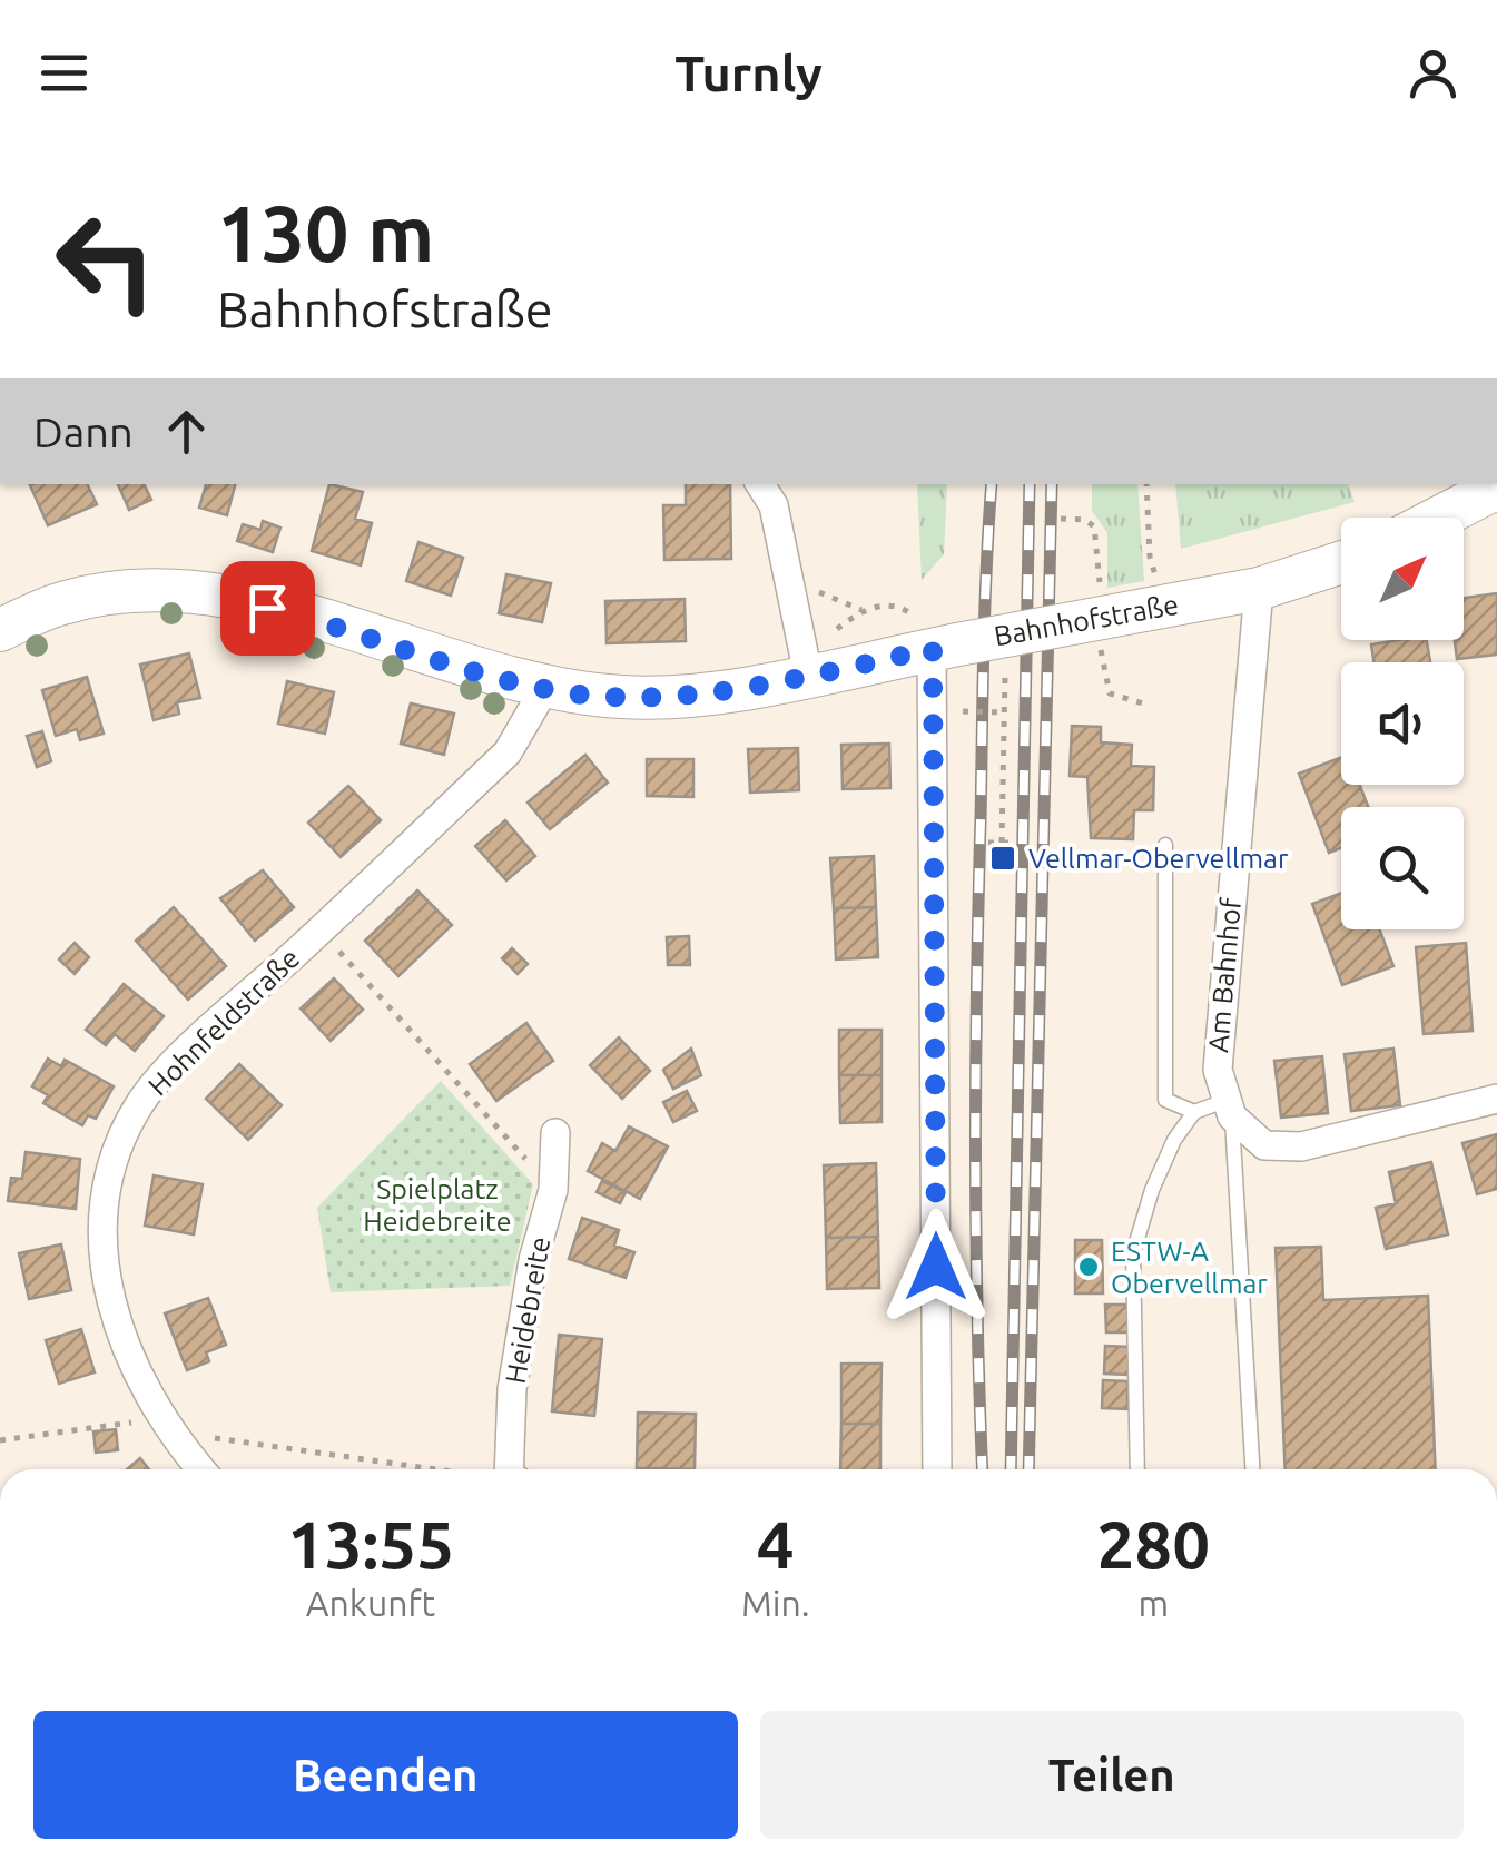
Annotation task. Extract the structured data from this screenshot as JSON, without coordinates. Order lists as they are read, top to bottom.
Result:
{
  "streets": {
    "main road": ["Bahnhofstraße"],
    "street": ["Am Bahnhof", "Hohnfeldstraße", "Heidebreite"]
  },
  "crossings": [
    ["Bahnhofstraße", "Am Bahnhof"],
    ["Bahnhofstraße", "Hohnfeldstraße"]
  ],
  "parks": ["Spielplatz Heidebreite"],
  "places": {
    "transit": ["Vellmar-Obervellmar"],
    "other": ["ESTW-A Obervellmar"]
  },
  "north": "top right",
  "page": {
    "header": "Turnly",
    "turn": ["130 m", "Bahnhofstraße"],
    "then": "Dann",
    "eta": [
      "13:55",
      "Ankunft",
      "4",
      "Min.",
      "280",
      "m"
    ],
    "buttons": ["Beenden", "Teilen"]
  }
}
